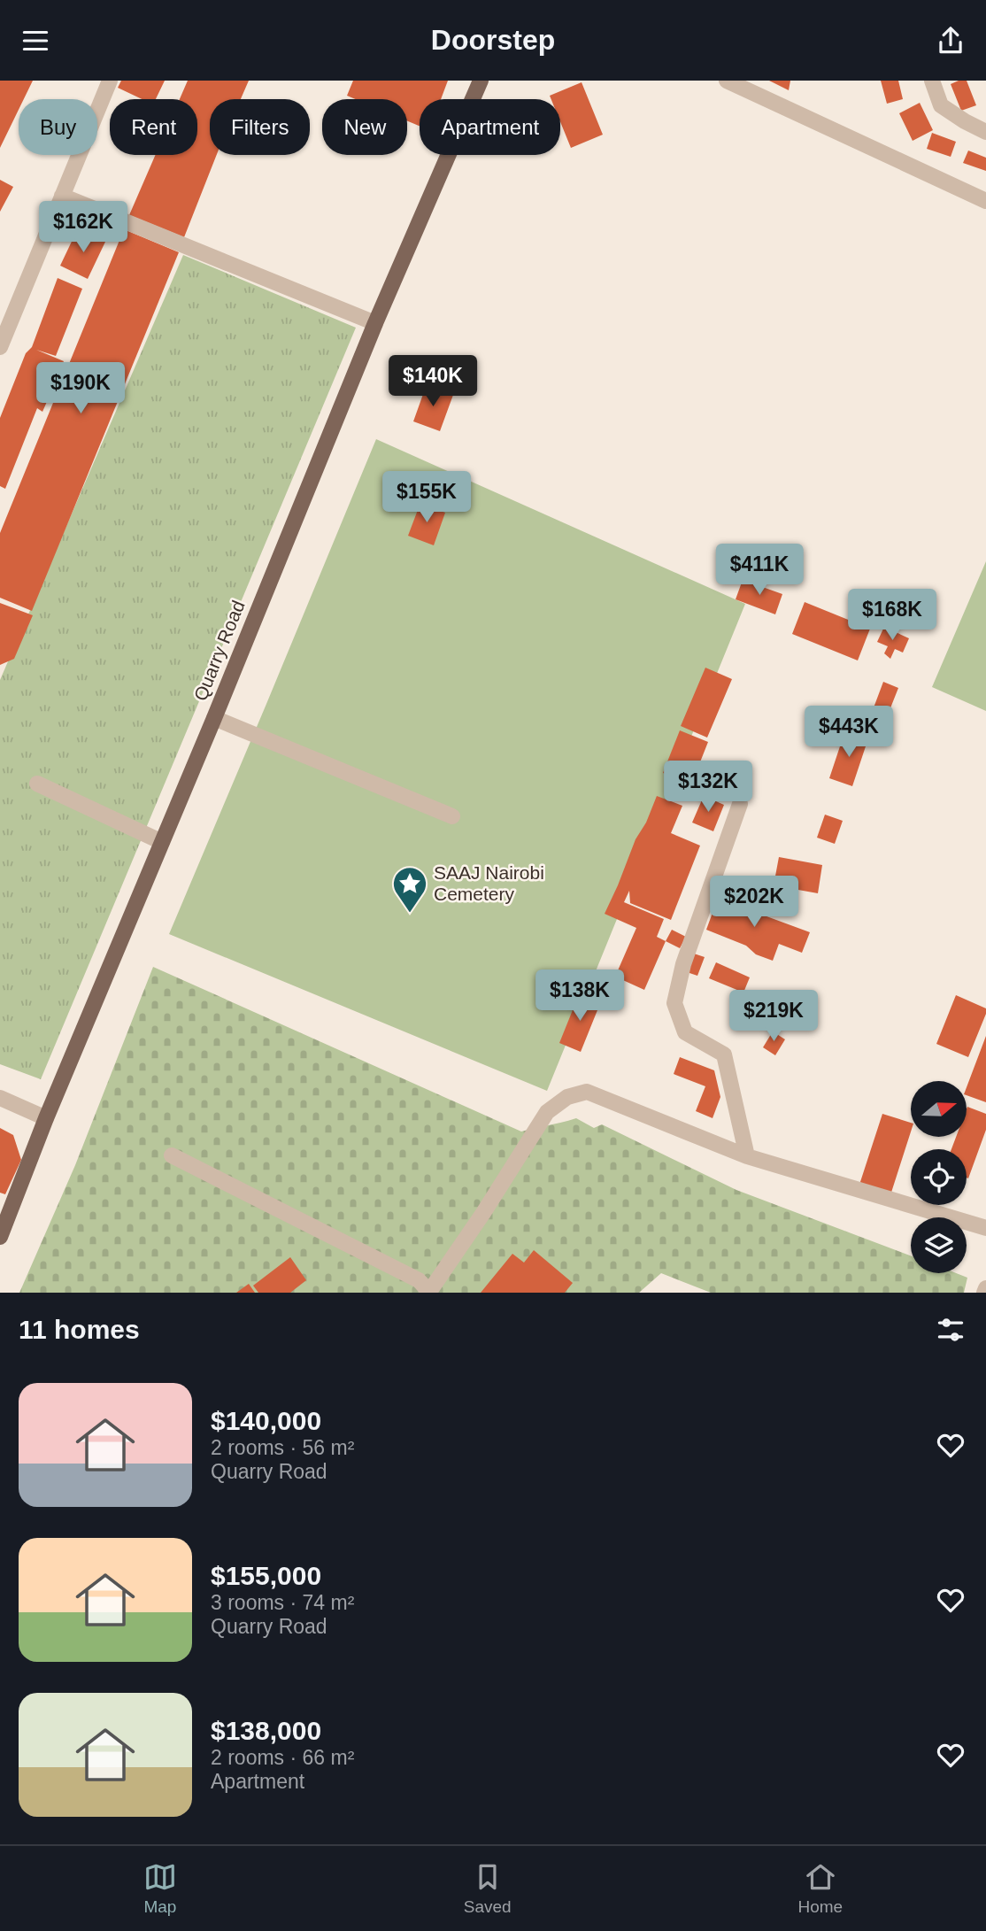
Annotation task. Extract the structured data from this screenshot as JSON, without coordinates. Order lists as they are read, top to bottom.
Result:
{
  "streets": {
    "main road": ["Quarry Road"]
  },
  "places": {
    "place": ["SAAJ Nairobi Cemetery"]
  },
  "north": "right",
  "page": {
    "header": "Doorstep",
    "chip": [
      "Buy",
      "Rent",
      "Filters",
      "New",
      "Apartment"
    ],
    "price": [
      "$162K",
      "$140K",
      "$190K",
      "$155K",
      "$411K",
      "$168K",
      "$443K",
      "$132K",
      "$202K",
      "$138K",
      "$219K"
    ],
    "heading": "11 homes",
    "list": [
      {
        "name": "$140,000",
        "note": "2 rooms · 56 m² · Quarry Road"
      },
      {
        "name": "$155,000",
        "note": "3 rooms · 74 m² · Quarry Road"
      },
      {
        "name": "$138,000",
        "note": "2 rooms · 66 m² · Apartment"
      }
    ],
    "tabs": ["Map", "Saved", "Home"]
  }
}
